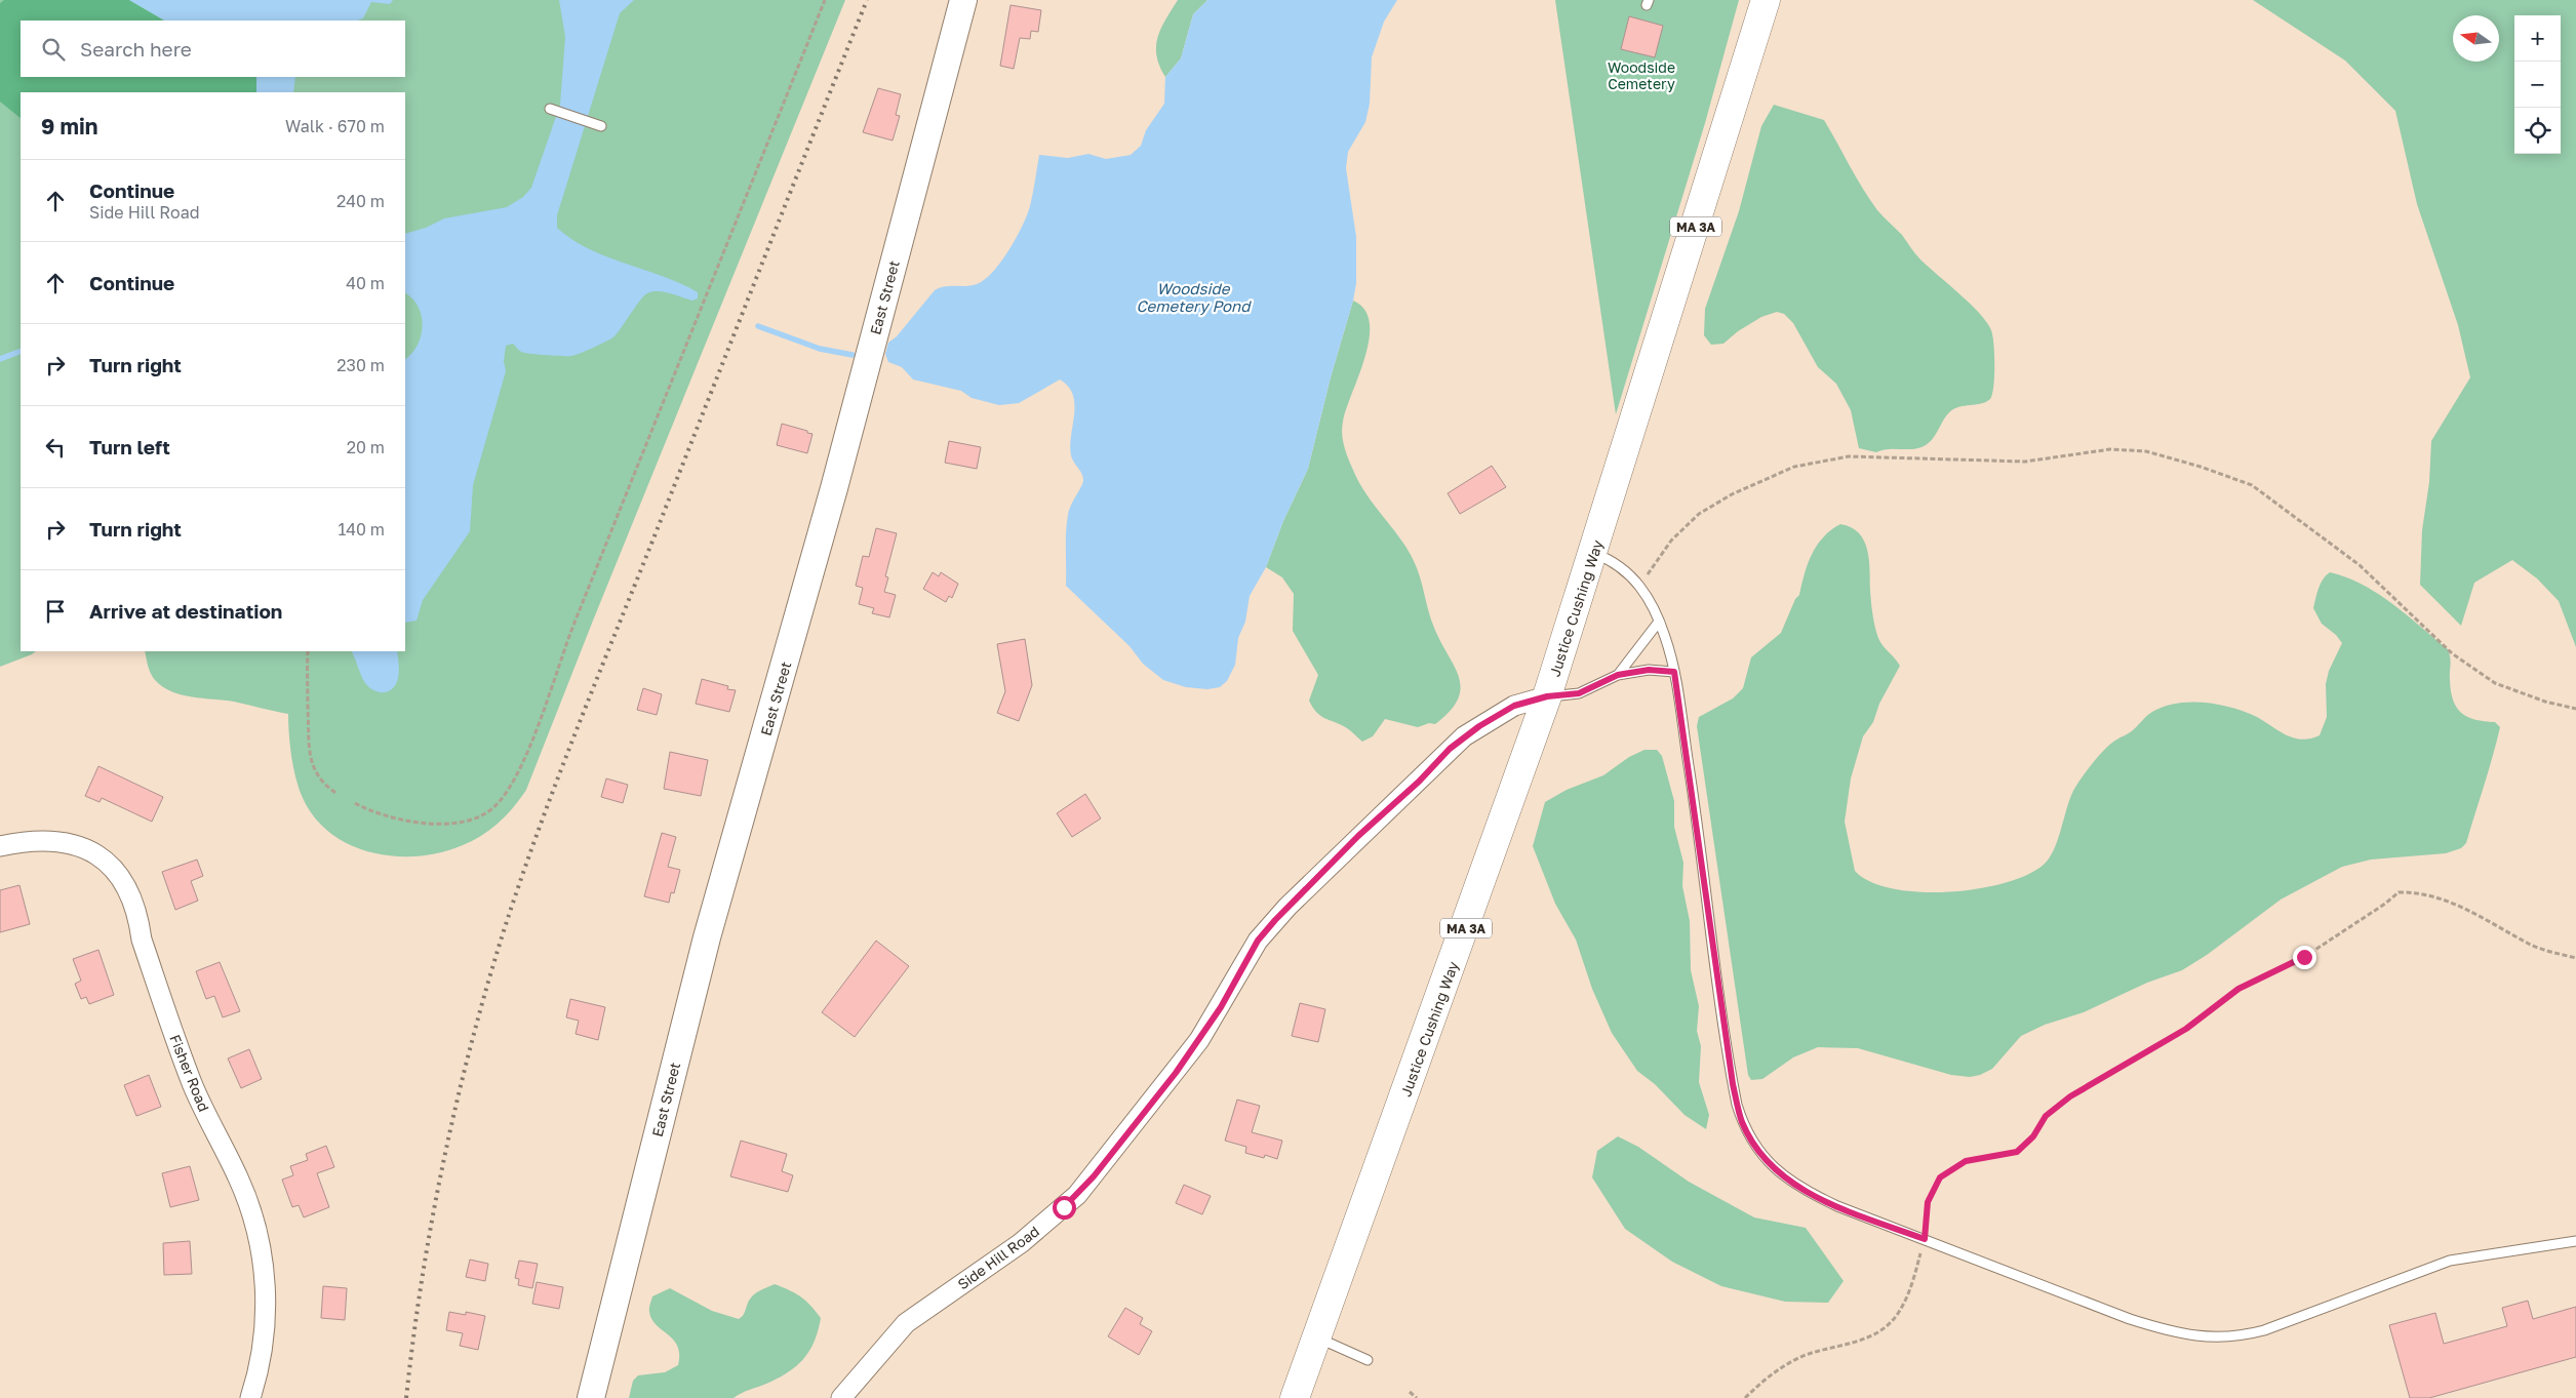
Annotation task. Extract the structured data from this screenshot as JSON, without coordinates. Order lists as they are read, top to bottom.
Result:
{
  "streets": {
    "main road": ["MA 3A", "East Street", "Justice Cushing Way"],
    "street": ["Fisher Road", "Side Hill Road"]
  },
  "crossings": [
    ["Justice Cushing Way", "Side Hill Road"]
  ],
  "water": ["Woodside Cemetery Pond"],
  "parks": ["Woodside Cemetery"],
  "north": "left",
  "page": {
    "map_buttons": ["+", "−"],
    "search": "Search here",
    "heading": ["9 min", "Walk · 670 m"],
    "list": [
      ["Continue", "Side Hill Road", "240 m"],
      ["Continue", "40 m"],
      ["Turn right", "230 m"],
      ["Turn left", "20 m"],
      ["Turn right", "140 m"],
      "Arrive at destination"
    ]
  }
}
